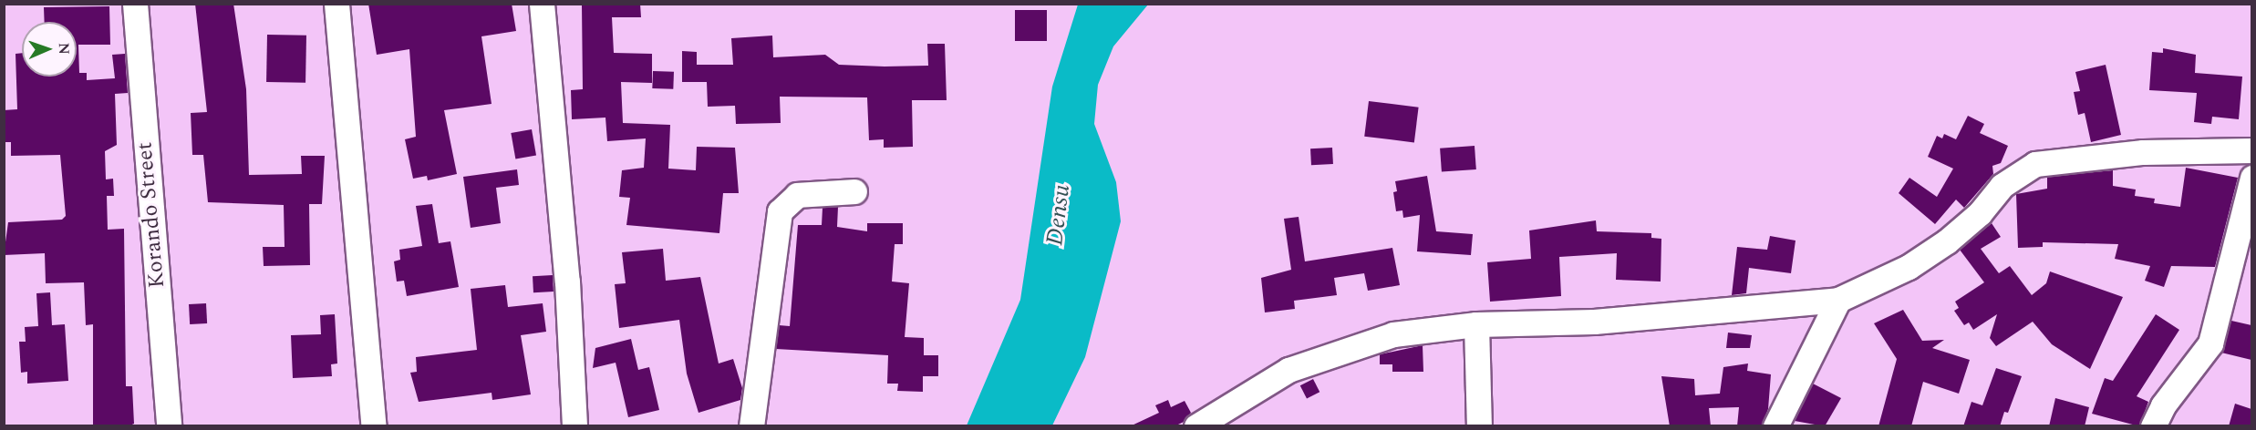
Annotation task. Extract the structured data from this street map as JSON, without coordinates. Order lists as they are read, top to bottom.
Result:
{
  "streets": {
    "street": ["Korando Street"]
  },
  "water": ["Densu"],
  "north": "right"
}
